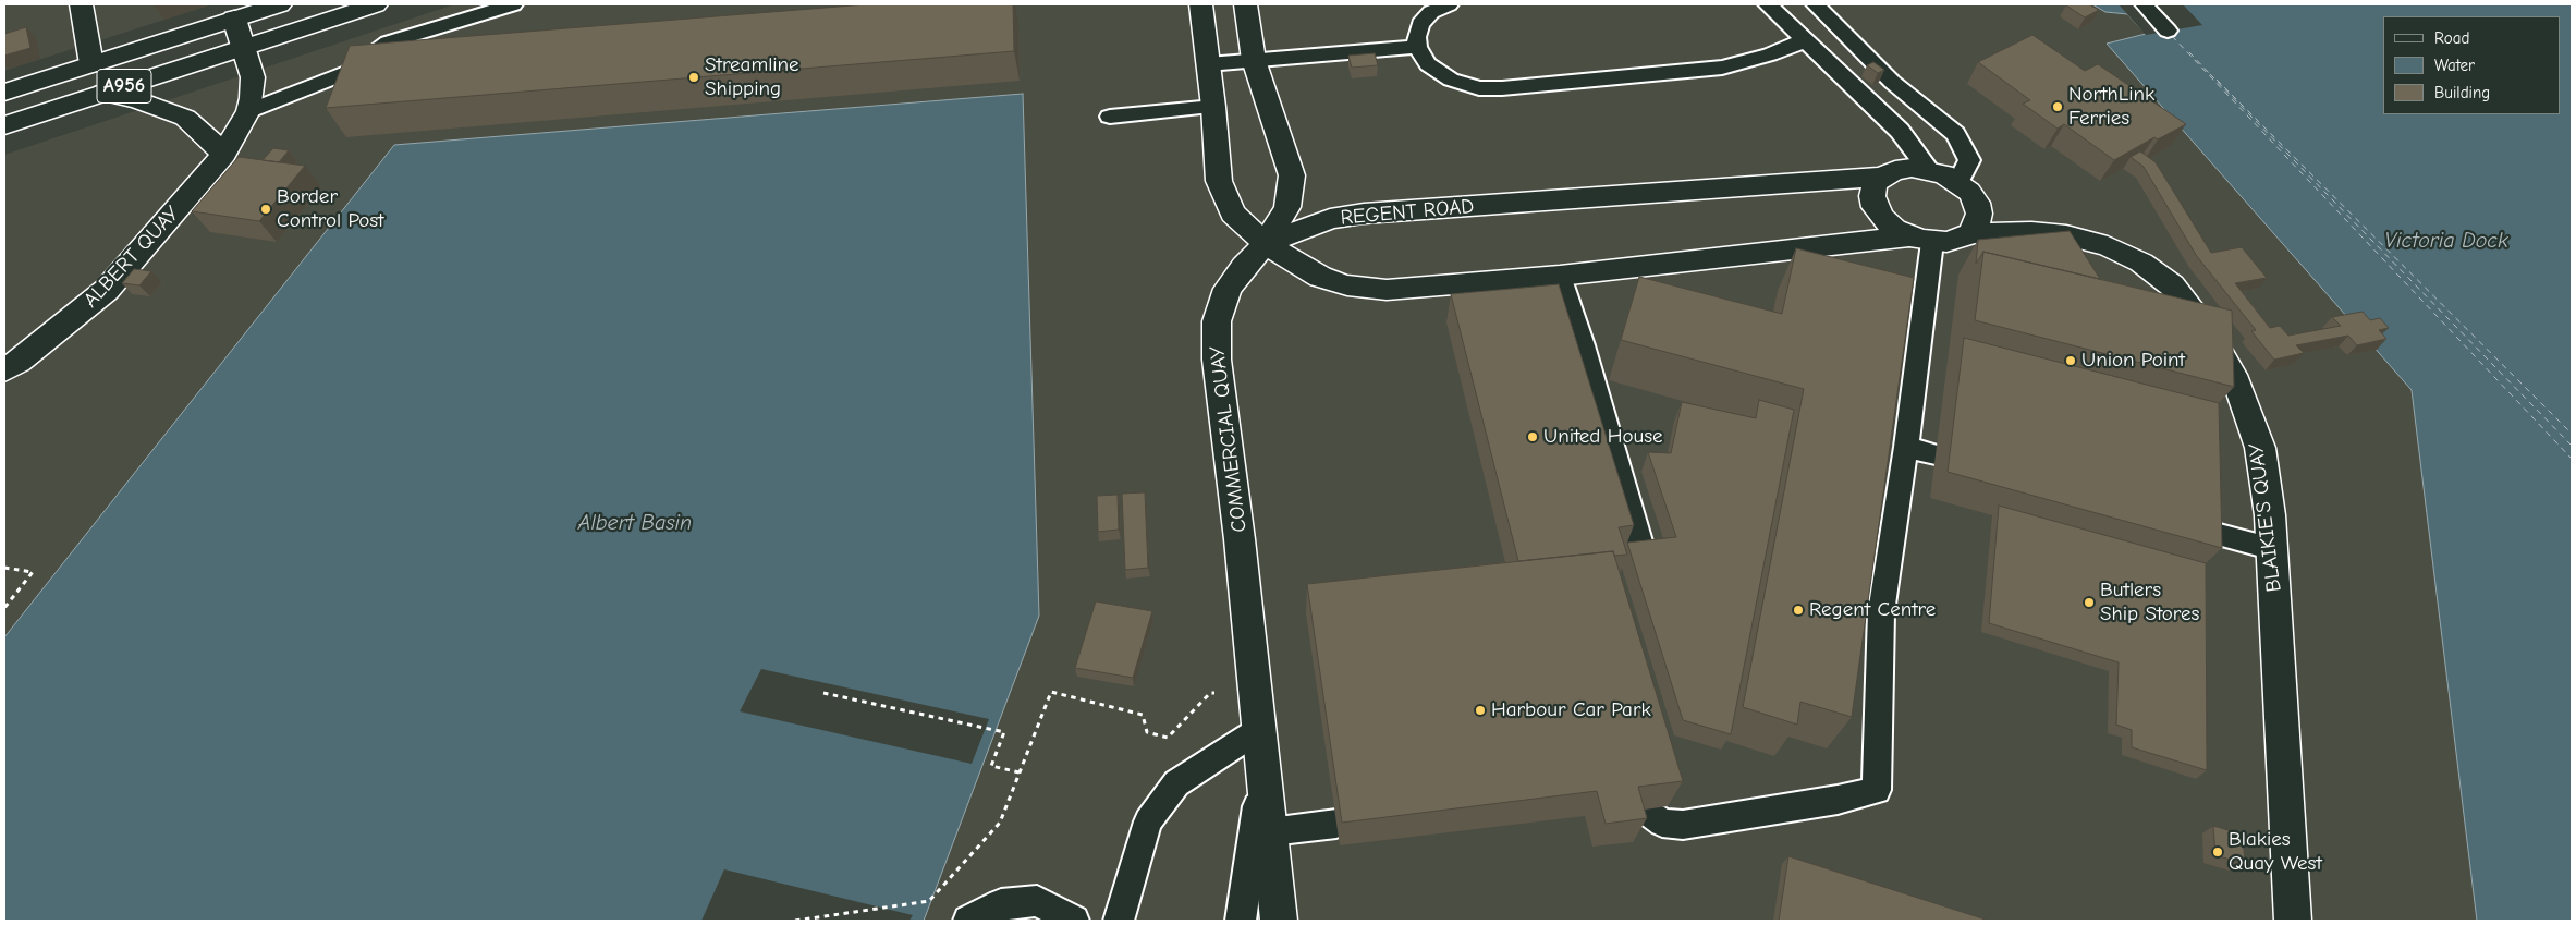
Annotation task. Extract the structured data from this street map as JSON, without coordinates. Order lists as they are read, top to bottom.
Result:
{
  "streets": {
    "street": [
      "A956",
      "REGENT ROAD",
      "ALBERT QUAY",
      "COMMERCIAL QUAY",
      "BLAIKIE'S QUAY"
    ]
  },
  "crossings": [
    ["A956", "ALBERT QUAY"],
    ["REGENT ROAD", "COMMERCIAL QUAY"],
    ["REGENT ROAD", "BLAIKIE'S QUAY"]
  ],
  "water": ["Victoria Dock", "Albert Basin"],
  "places": [
    "Streamline Shipping",
    "NorthLink Ferries",
    "Border Control Post",
    "Union Point",
    "United House",
    "Butlers Ship Stores",
    "Regent Centre",
    "Harbour Car Park",
    "Blakies Quay West"
  ],
  "legend": ["Road", "Water", "Building"]
}
